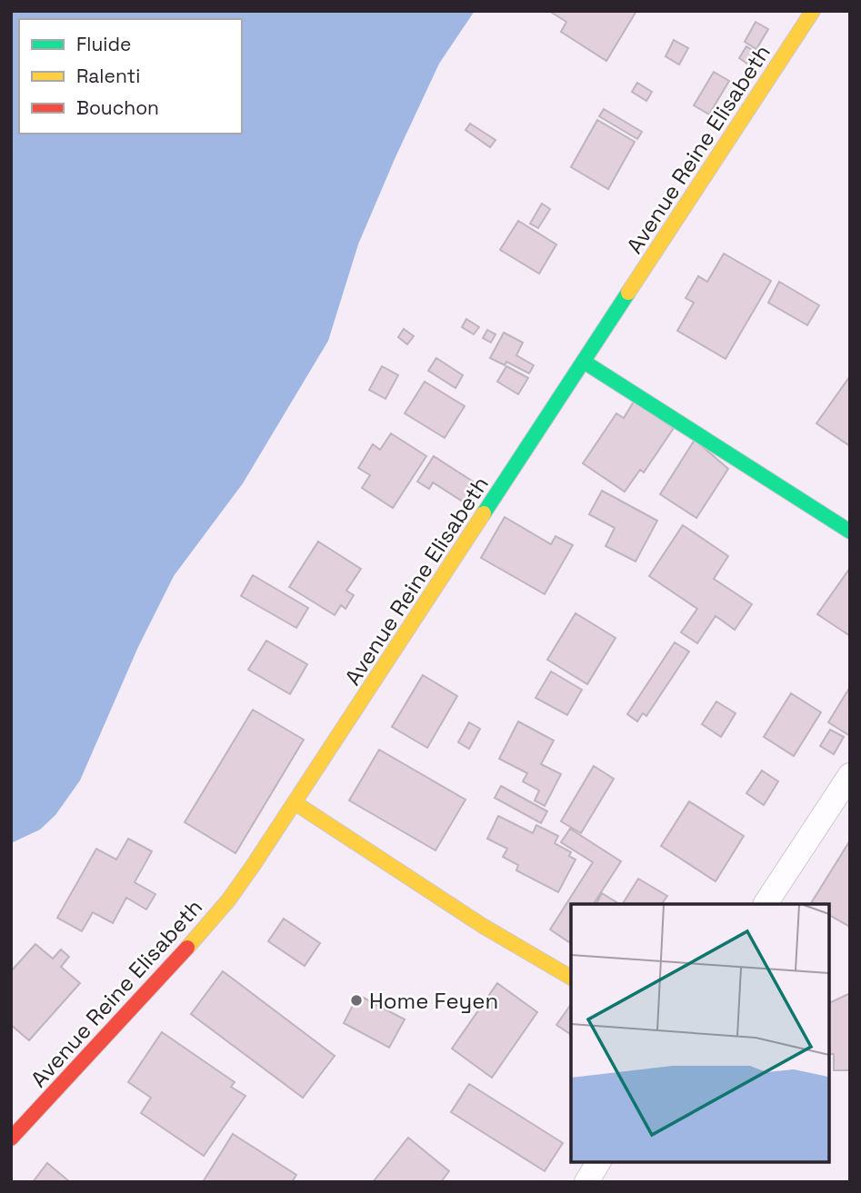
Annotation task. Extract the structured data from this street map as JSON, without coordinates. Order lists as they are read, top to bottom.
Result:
{
  "streets": {
    "street": ["Avenue Reine Elisabeth"]
  },
  "places": ["Home Feyen"],
  "legend": ["Fluide", "Ralenti", "Bouchon"]
}
